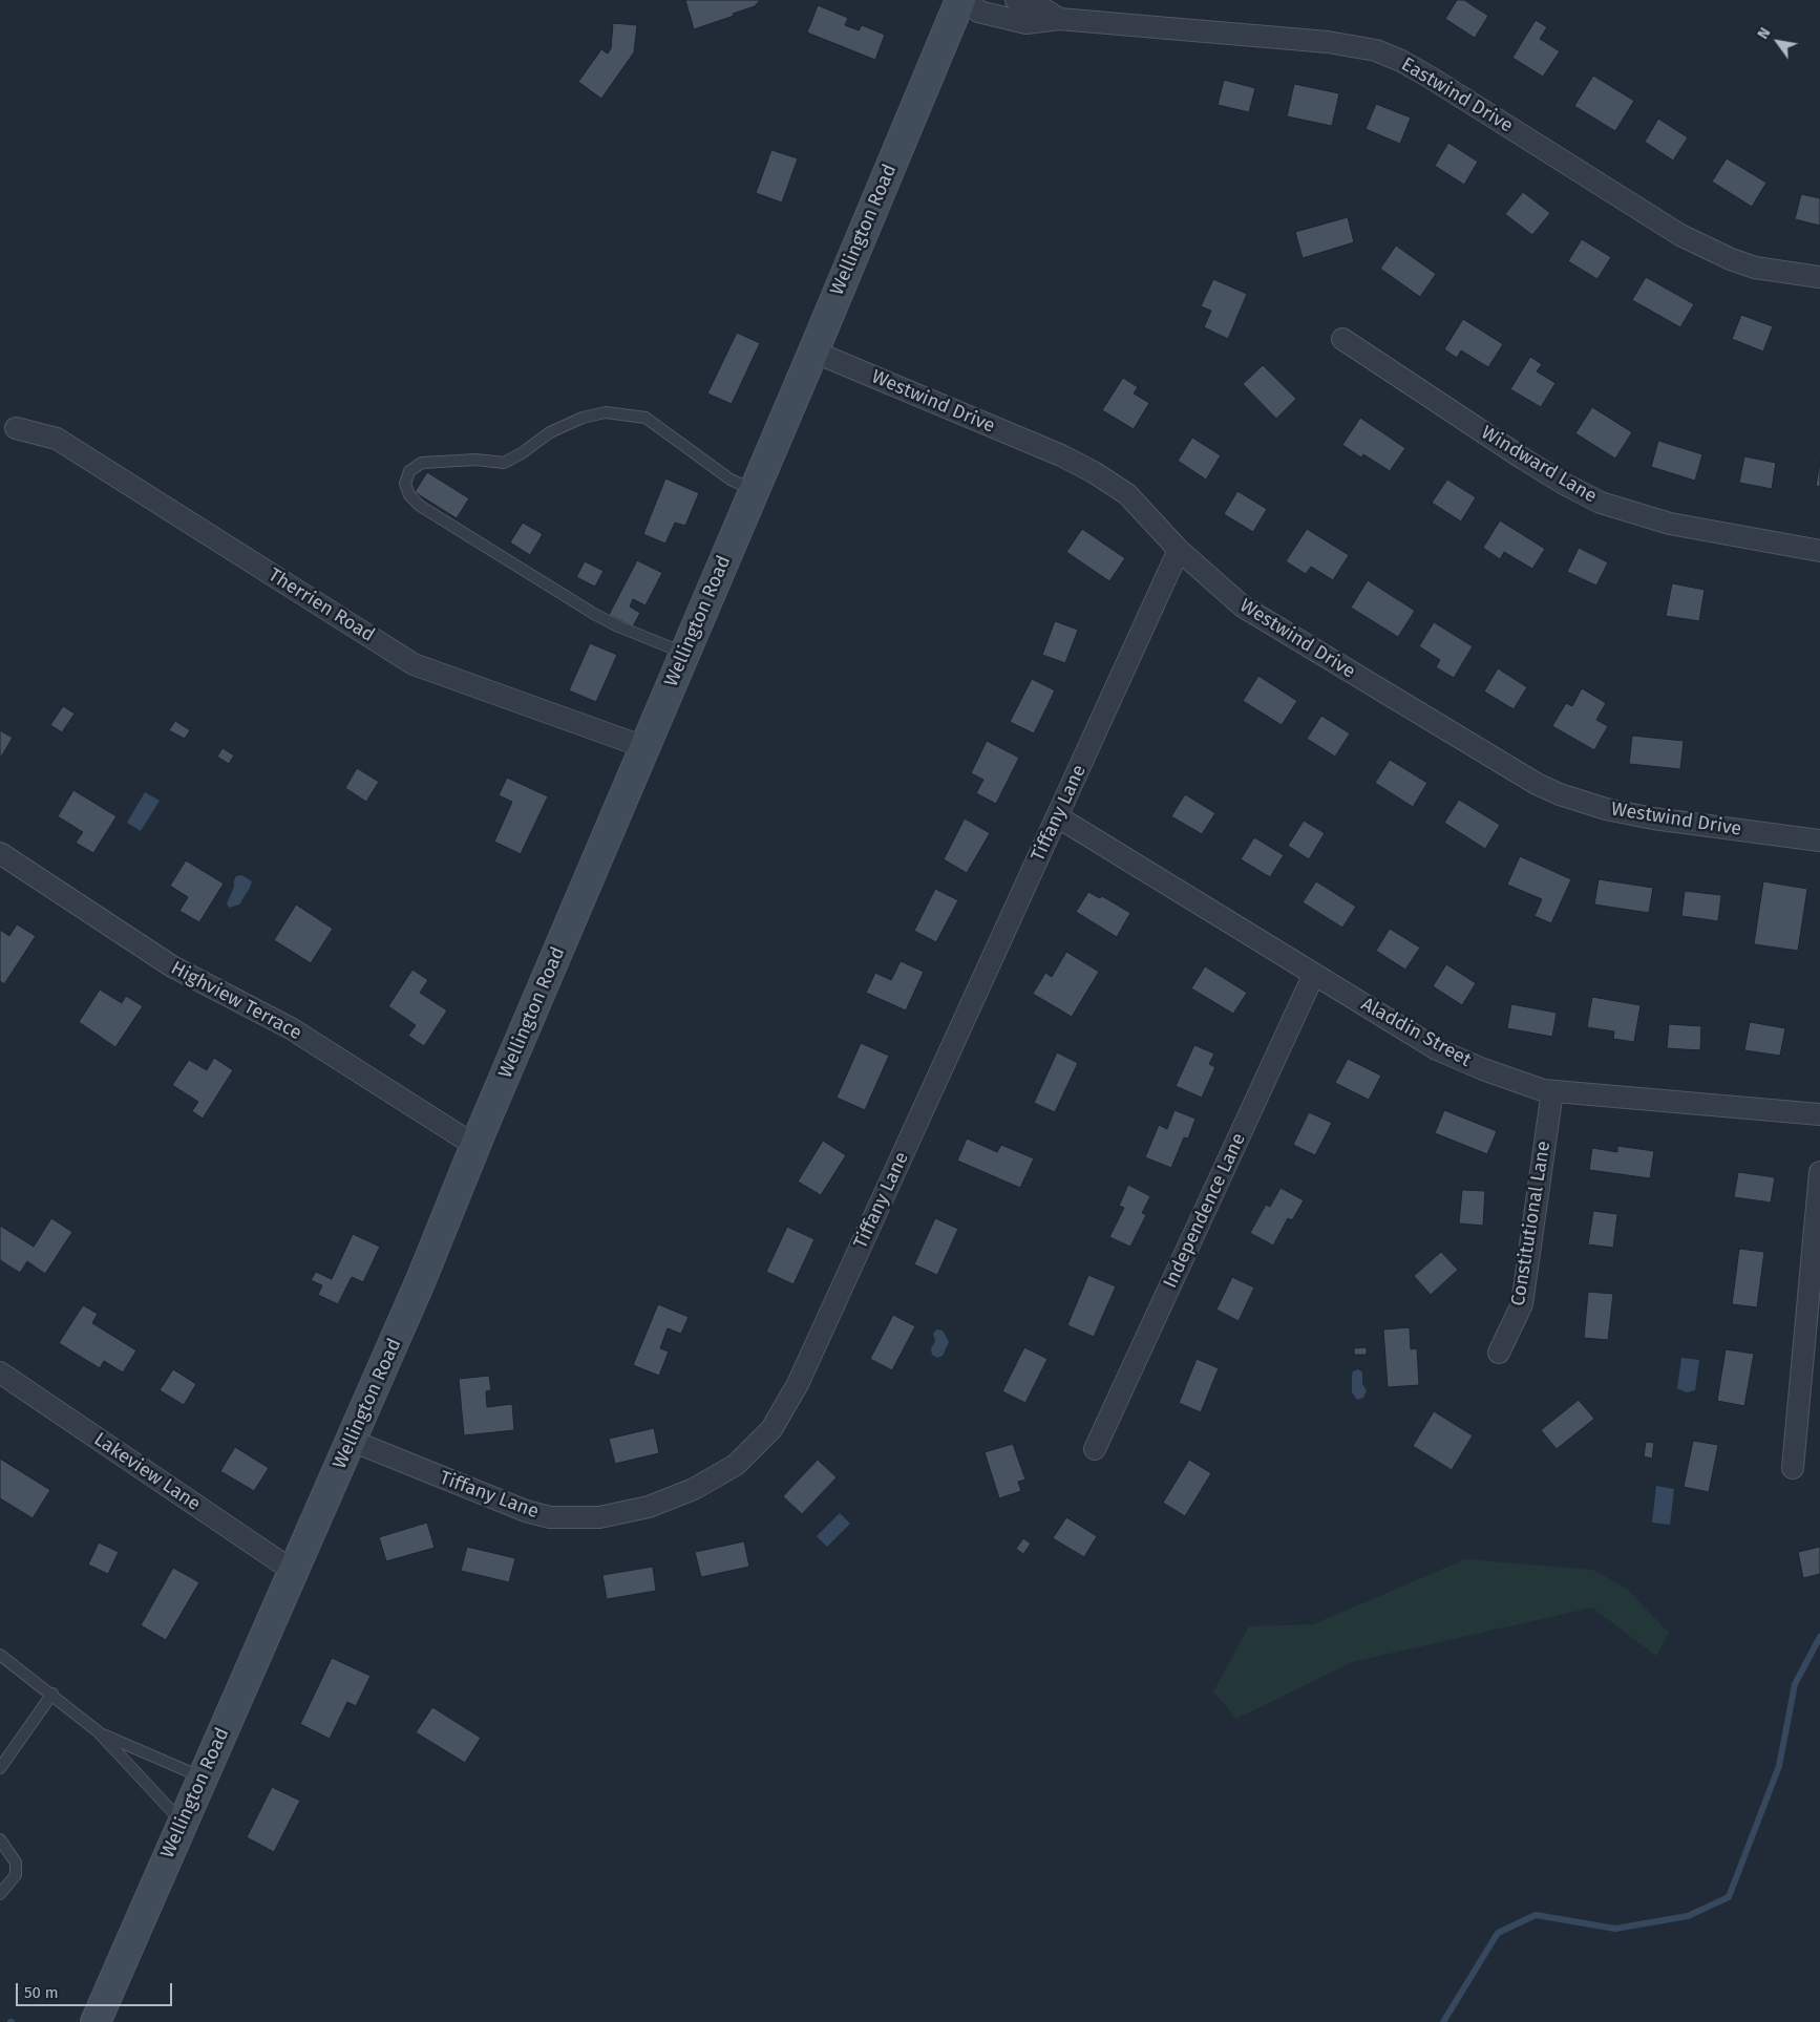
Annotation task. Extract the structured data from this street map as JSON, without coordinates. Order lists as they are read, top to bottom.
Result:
{
  "streets": {
    "main road": ["Wellington Road"],
    "street": [
      "Eastwind Drive",
      "Westwind Drive",
      "Windward Lane",
      "Therrien Road",
      "Tiffany Lane",
      "Highview Terrace",
      "Aladdin Street",
      "Independence Lane",
      "Constitutional Lane",
      "Lakeview Lane"
    ]
  },
  "crossings": [
    ["Wellington Road", "Westwind Drive"],
    ["Wellington Road", "Therrien Road"],
    ["Wellington Road", "Tiffany Lane"],
    ["Wellington Road", "Highview Terrace"],
    ["Wellington Road", "Lakeview Lane"],
    ["Westwind Drive", "Tiffany Lane"],
    ["Tiffany Lane", "Aladdin Street"],
    ["Aladdin Street", "Independence Lane"],
    ["Aladdin Street", "Constitutional Lane"]
  ],
  "scale_bar": "50 m",
  "north": "top left"
}
